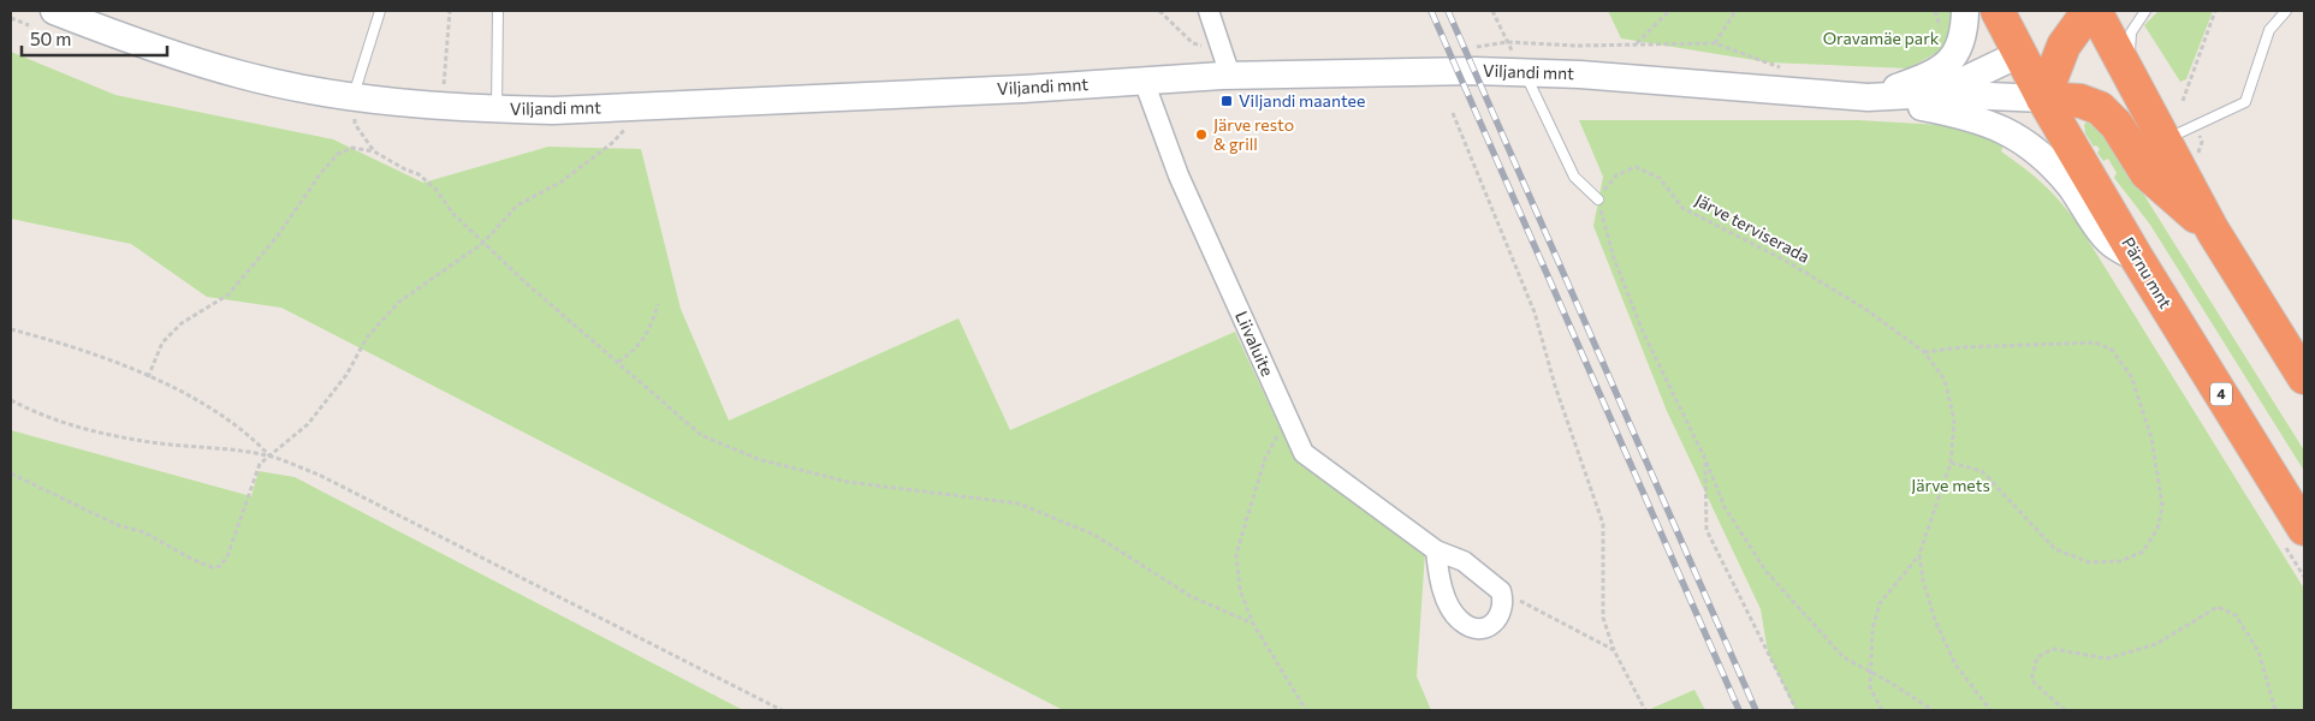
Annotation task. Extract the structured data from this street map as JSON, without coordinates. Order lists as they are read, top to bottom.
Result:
{
  "streets": {
    "highway": ["Pärnu mnt", "4"],
    "main road": ["Viljandi mnt"],
    "street": ["Liivaluite"],
    "path": ["Järve terviserada"]
  },
  "crossings": [
    ["Viljandi mnt", "Pärnu mnt"],
    ["Viljandi mnt", "Liivaluite"]
  ],
  "parks": ["Oravamäe park", "Järve mets"],
  "places": {
    "transit": ["Viljandi maantee"],
    "other": ["Järve resto & grill"]
  },
  "scale_bar": "50 m"
}
